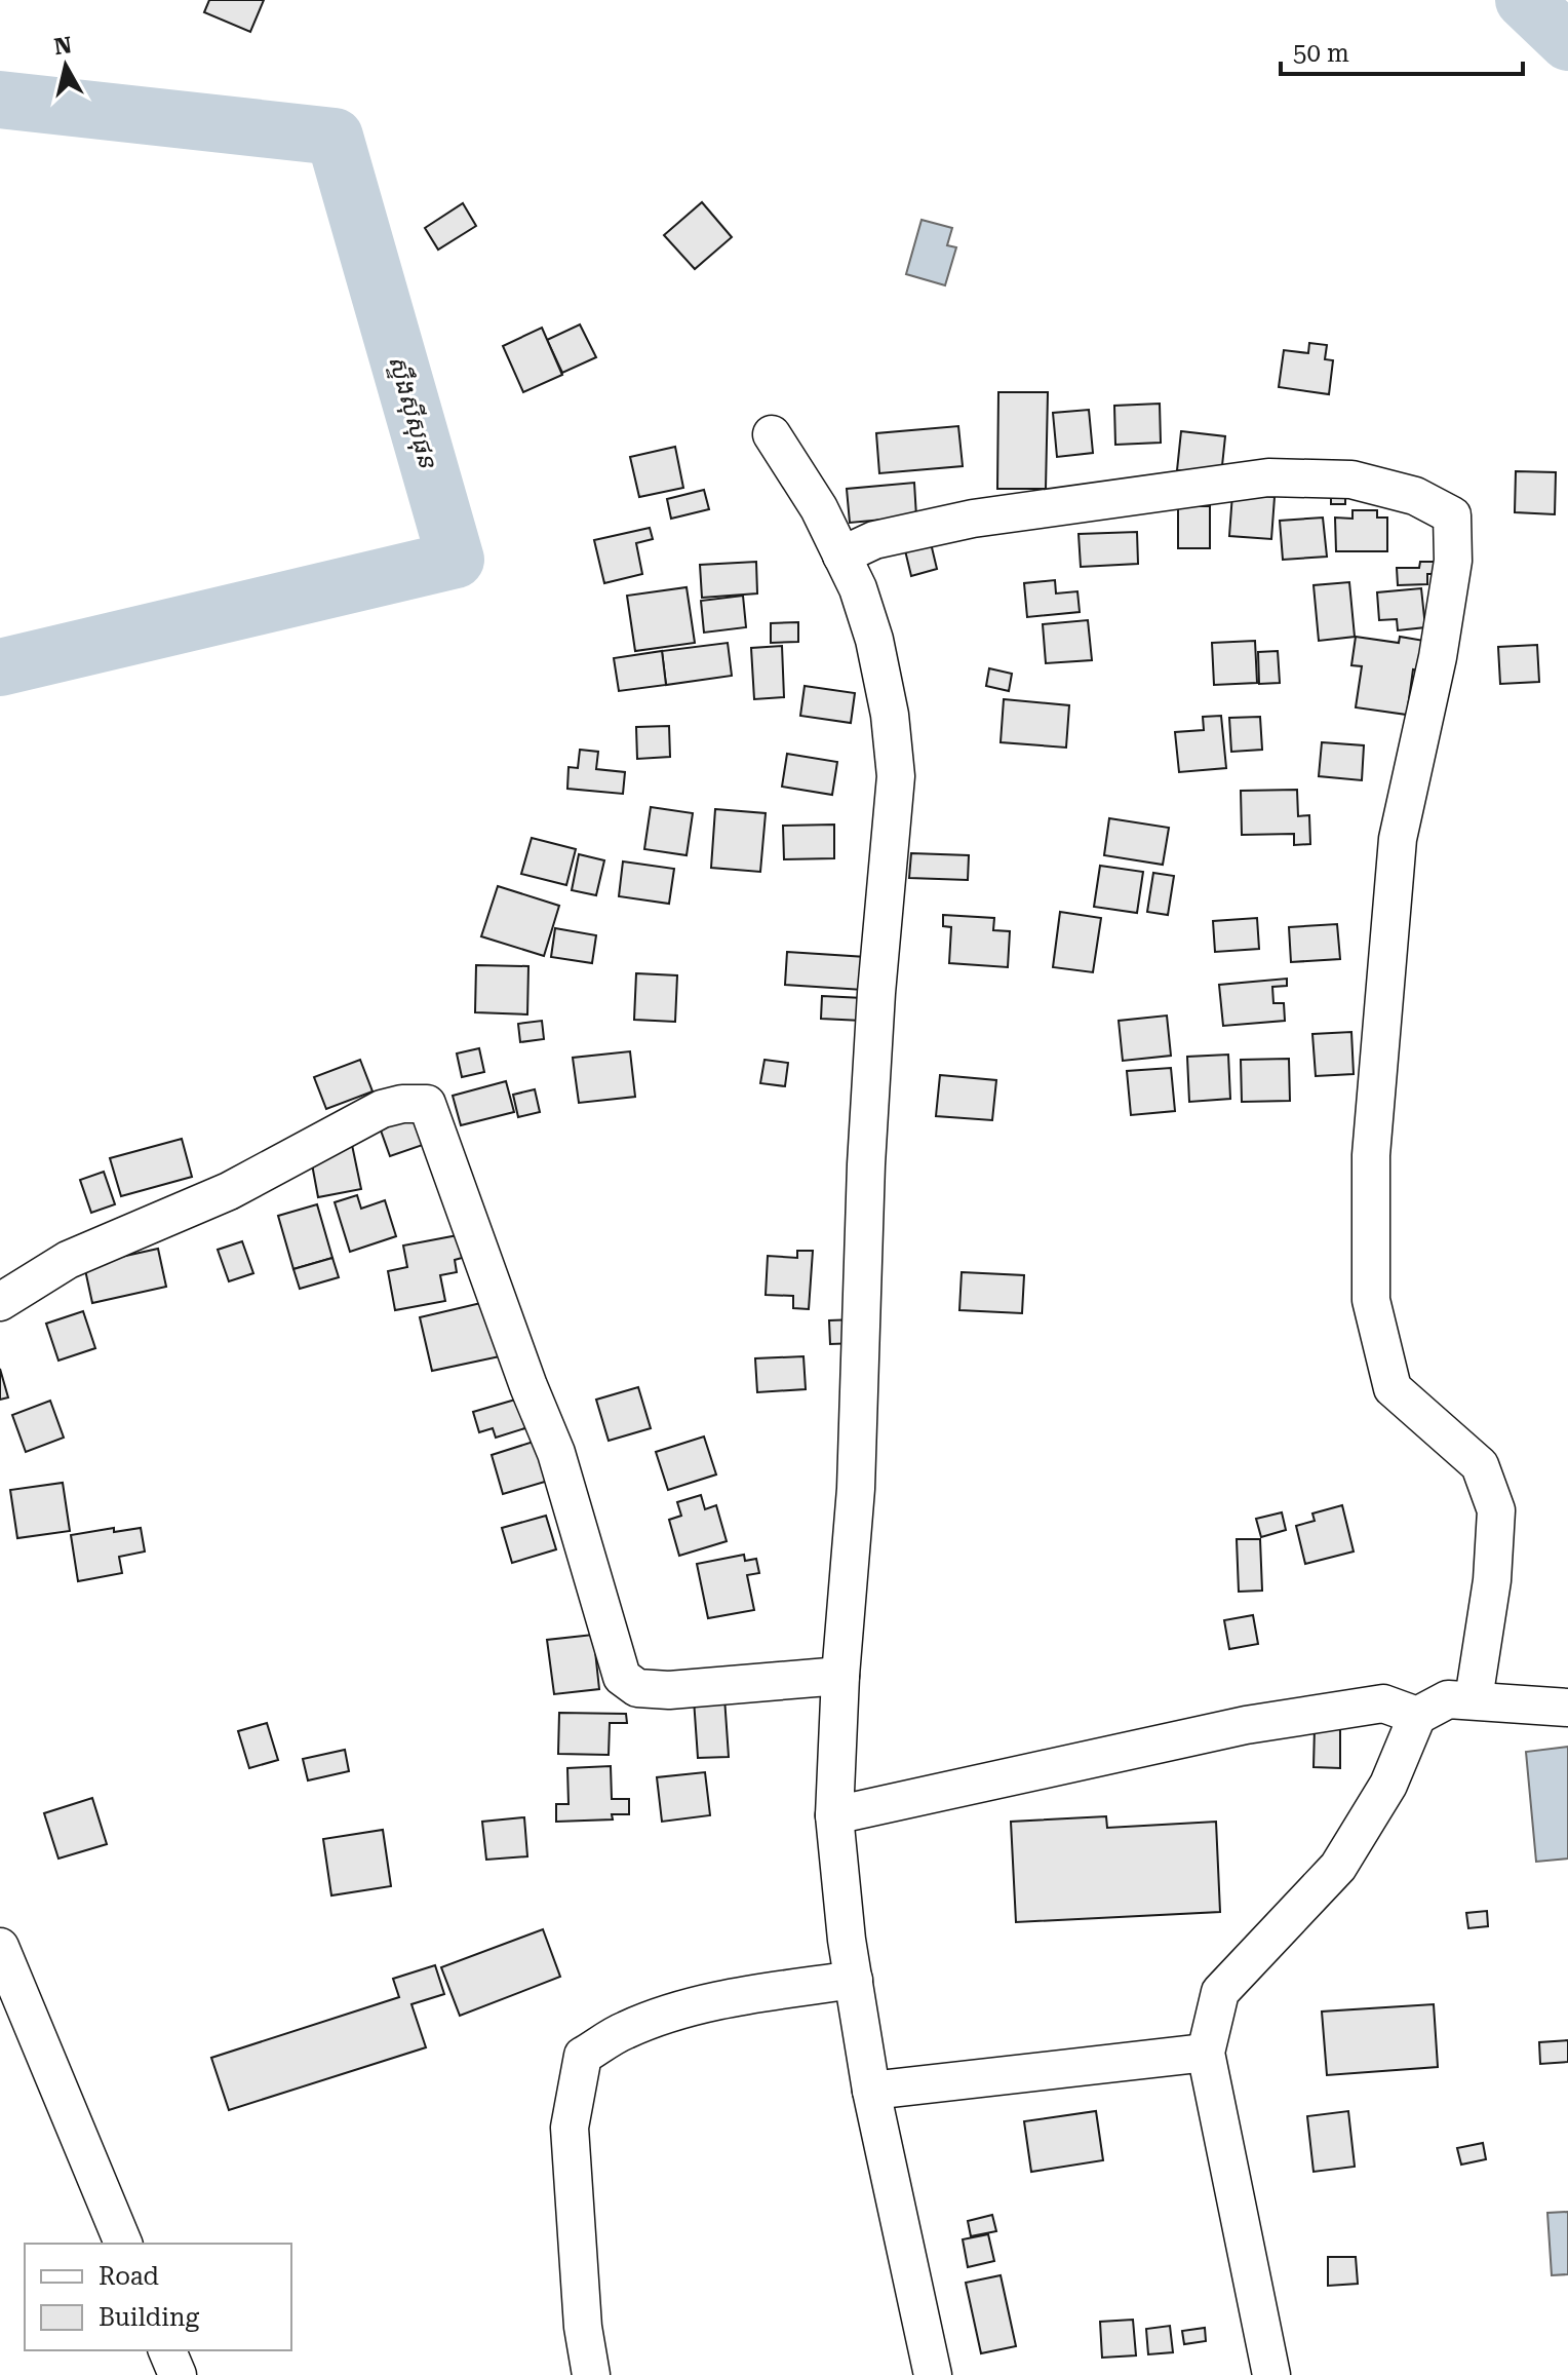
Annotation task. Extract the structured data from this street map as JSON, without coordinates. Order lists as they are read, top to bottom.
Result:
{
  "water": ["ស្ទឹងស៊ីសុផុន"],
  "legend": ["Road", "Building"],
  "scale_bar": "50 m",
  "north": "top"
}
